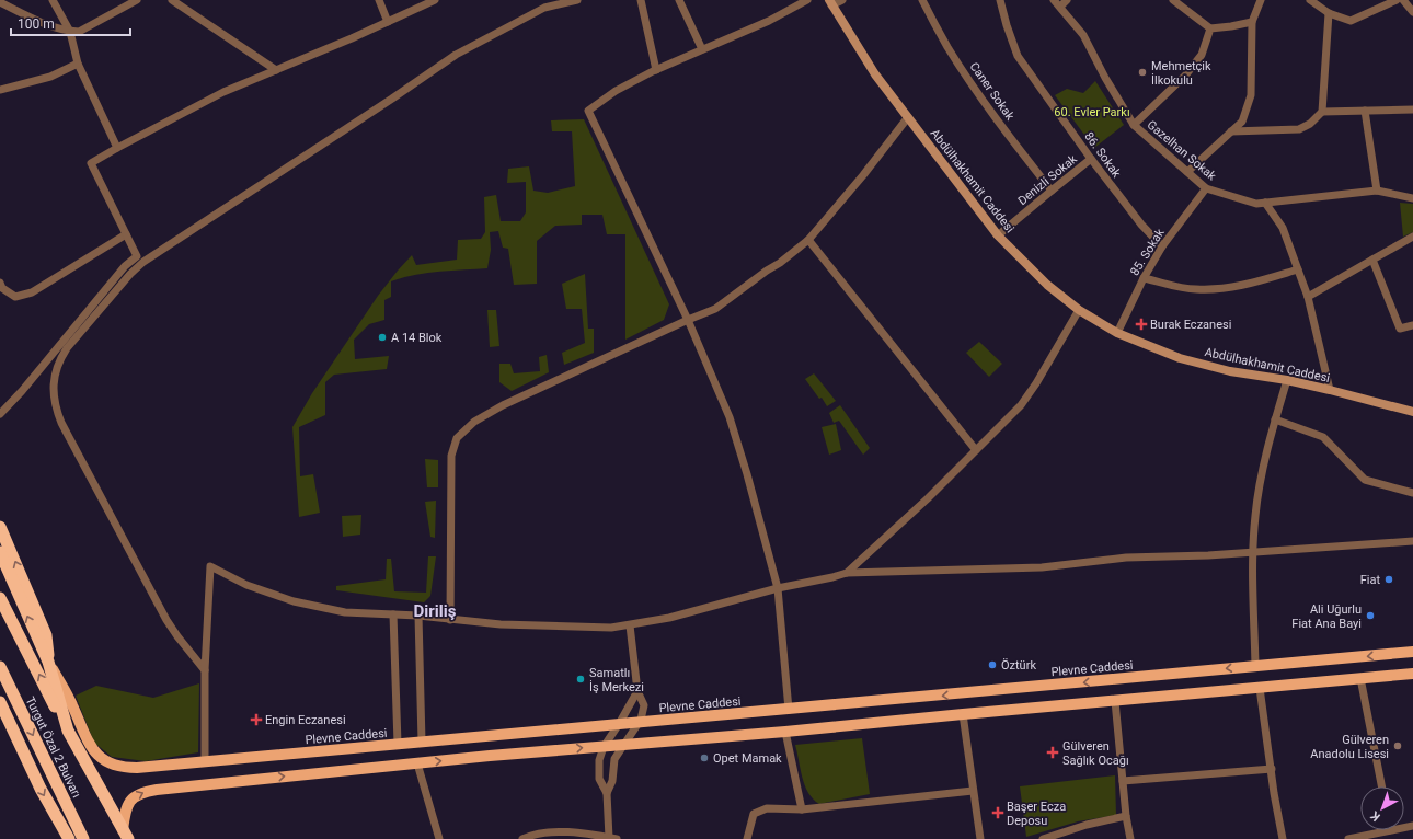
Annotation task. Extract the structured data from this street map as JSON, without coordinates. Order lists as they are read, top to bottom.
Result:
{
  "streets": {
    "highway": ["Turgut Özal 2 Bulvarı"],
    "main road": ["Abdülhakhamit Caddesi", "Plevne Caddesi"],
    "street": [
      "Caner Sokak",
      "Gazelhan Sokak",
      "86. Sokak",
      "Denizli Sokak",
      "85. Sokak"
    ]
  },
  "crossings": [
    ["Caner Sokak", "Denizli Sokak"],
    ["Gazelhan Sokak", "85. Sokak"],
    ["86. Sokak", "Denizli Sokak"],
    ["86. Sokak", "85. Sokak"],
    ["Denizli Sokak", "Abdülhakhamit Caddesi"],
    ["Abdülhakhamit Caddesi", "85. Sokak"],
    ["Plevne Caddesi", "Turgut Özal 2 Bulvarı"]
  ],
  "districts": ["Diriliş"],
  "parks": ["60. Evler Parkı"],
  "places": {
    "other": [
      "Mehmetçik İlkokulu",
      "A 14 Blok",
      "Fiat",
      "Ali Uğurlu Fiat Ana Bayi",
      "Öztürk",
      "Samatlı İş Merkezi",
      "Gülveren Anadolu Lisesi",
      "Opet Mamak"
    ],
    "health": [
      "Burak Eczanesi",
      "Engin Eczanesi",
      "Gülveren Sağlık Ocağı",
      "Başer Ecza Deposu"
    ]
  },
  "scale_bar": "100 m",
  "north": "bottom left"
}
